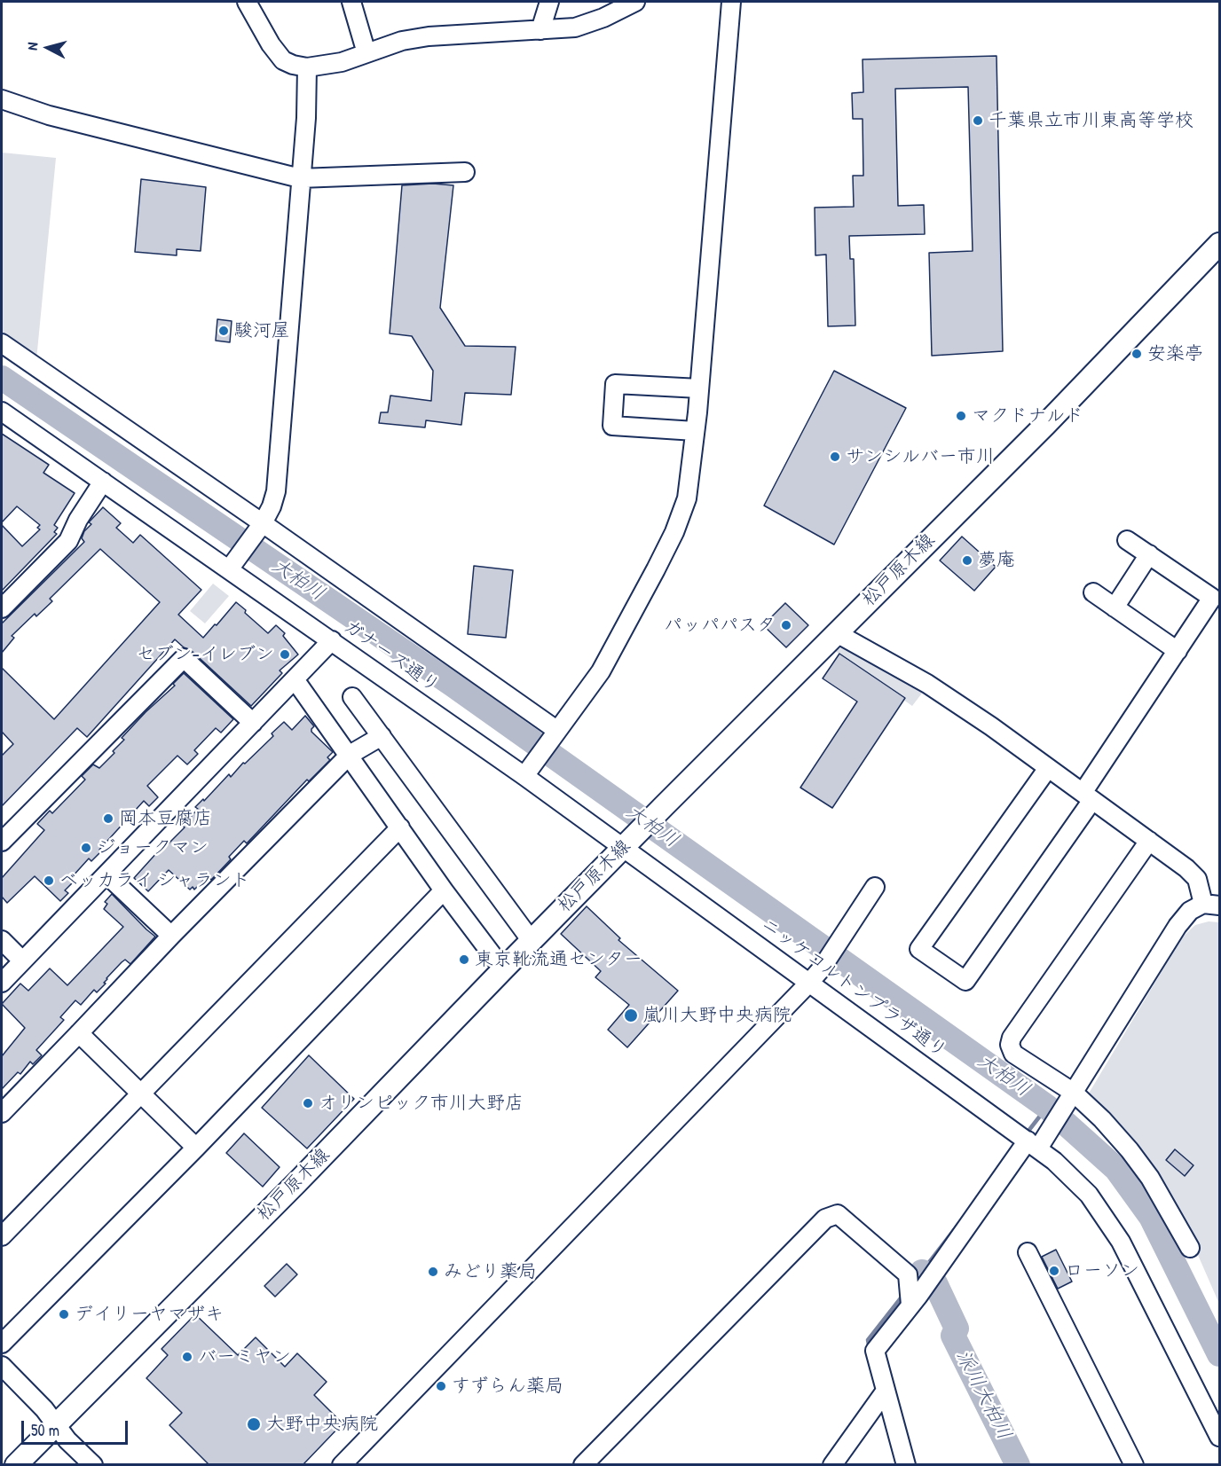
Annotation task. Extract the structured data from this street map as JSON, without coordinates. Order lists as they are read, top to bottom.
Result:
{
  "streets": {
    "main road": ["松戸原木線"],
    "street": ["ガナーズ通り", "ニッケコルトンプラザ通り"]
  },
  "crossings": [
    ["松戸原木線", "ガナーズ通り"],
    ["松戸原木線", "ニッケコルトンプラザ通り"],
    ["ガナーズ通り", "ニッケコルトンプラザ通り"]
  ],
  "water": ["大柏川", "派川大柏川"],
  "places": [
    "千葉県立市川東高等学校",
    "駿河屋",
    "安楽亭",
    "マクドナルド",
    "サンシルバー市川",
    "夢庵",
    "パッパパスタ",
    "セブン-イレブン",
    "岡本豆腐店",
    "ジョークマン",
    "ベッカライ シャラント",
    "東京靴流通センター",
    "嵐川大野中央病院",
    "オリンピック市川大野店",
    "ローソン",
    "みどり薬局",
    "デイリーヤマザキ",
    "バーミヤン",
    "すずらん薬局",
    "大野中央病院"
  ],
  "scale_bar": "50 m",
  "north": "left"
}
